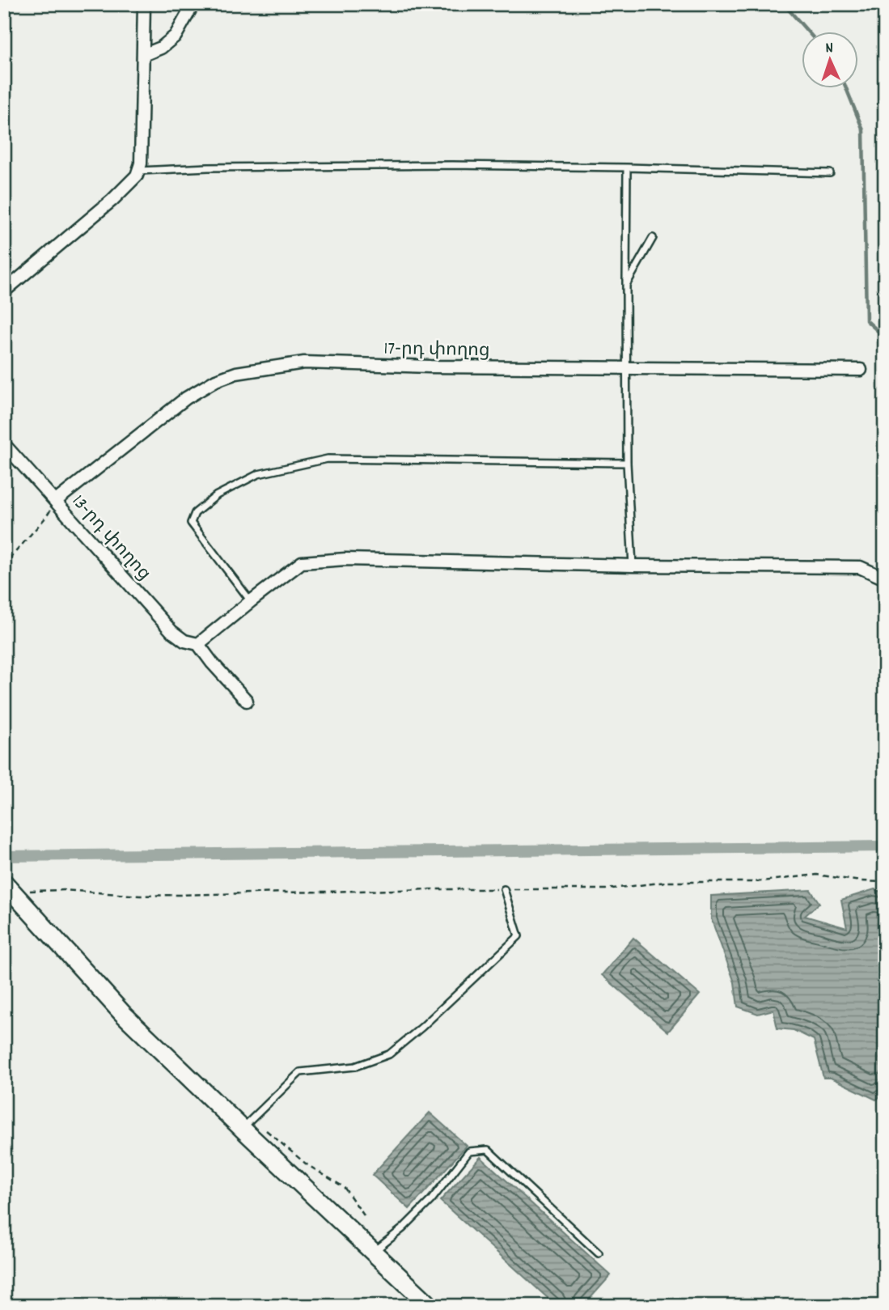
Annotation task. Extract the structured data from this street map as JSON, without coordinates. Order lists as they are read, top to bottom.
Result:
{
  "streets": {
    "street": ["17-րդ փողոց", "13-րդ փողոց"]
  },
  "crossings": [
    ["17-րդ փողոց", "13-րդ փողոց"]
  ],
  "north": "top"
}
